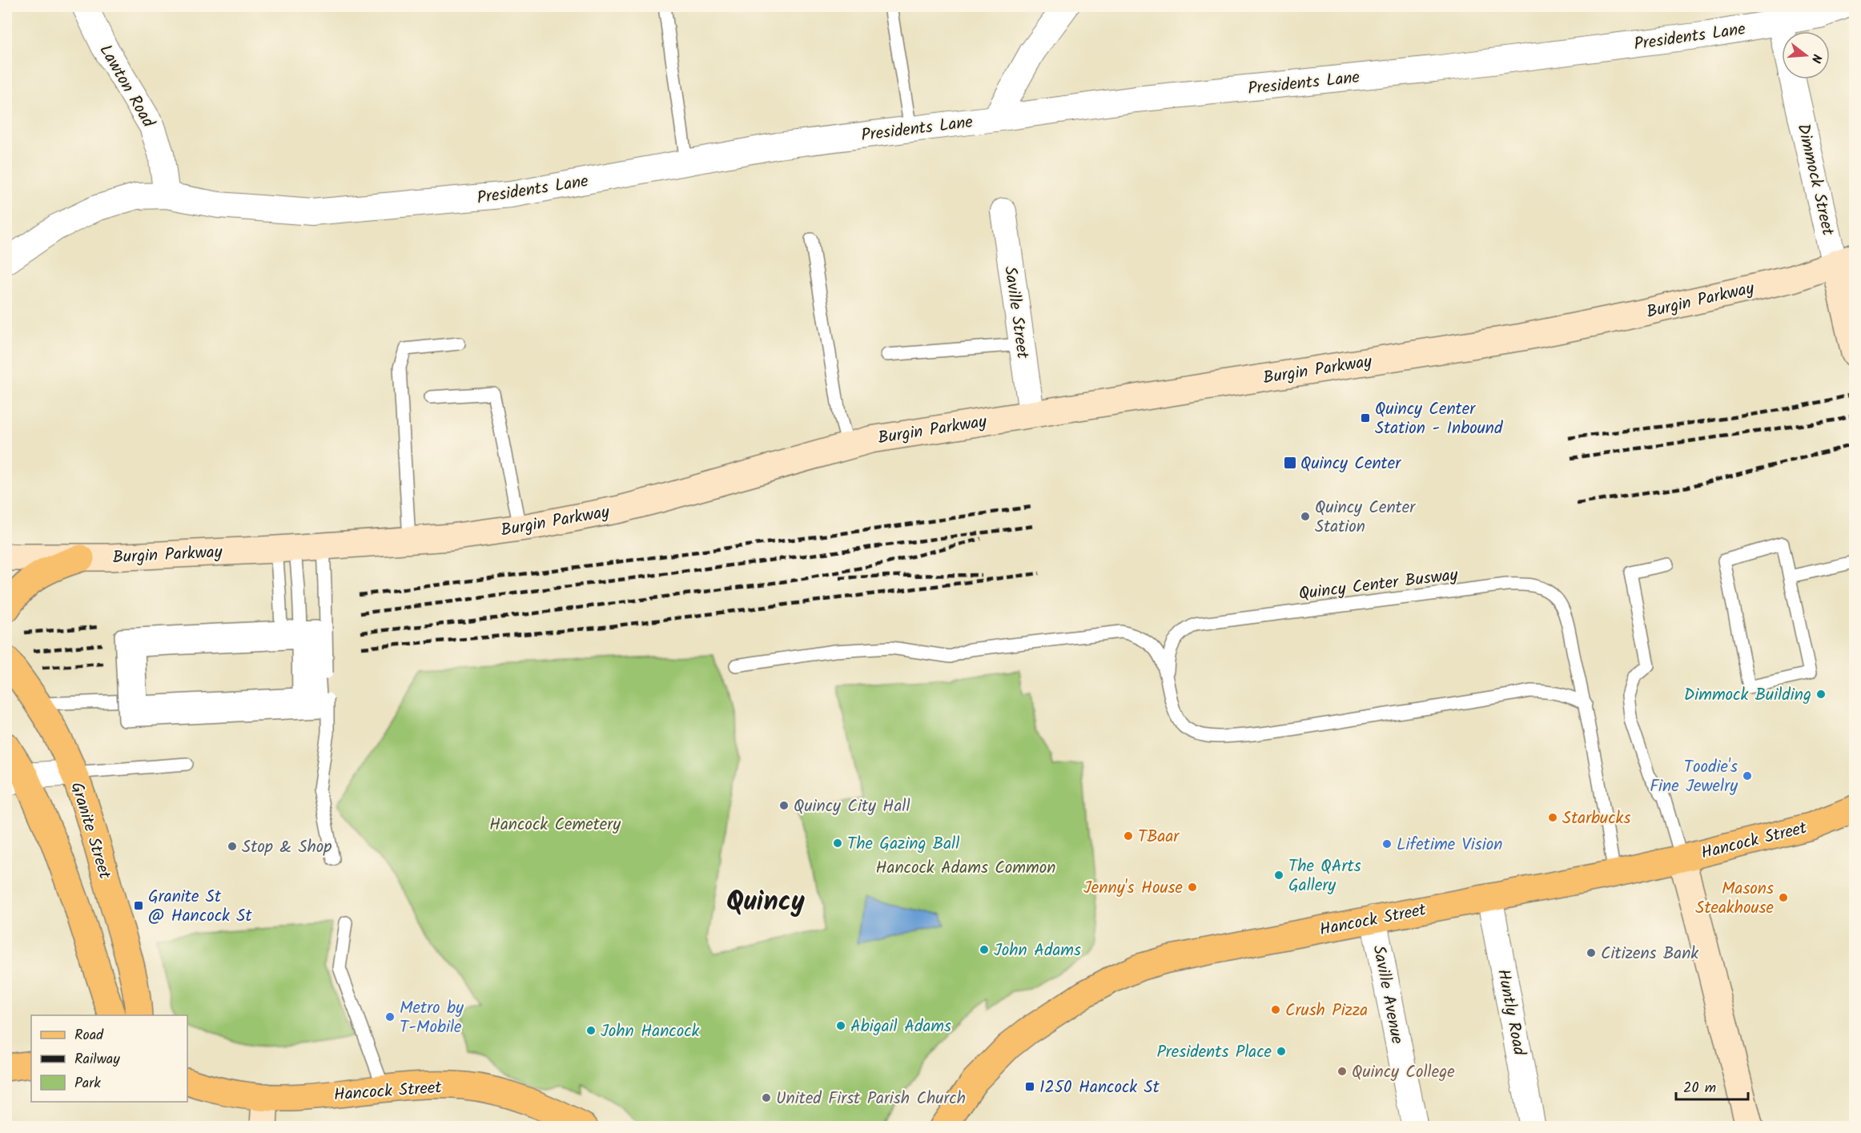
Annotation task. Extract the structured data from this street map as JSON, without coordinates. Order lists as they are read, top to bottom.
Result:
{
  "streets": {
    "main road": [
      "Dimmock Street",
      "Burgin Parkway",
      "Granite Street",
      "Hancock Street"
    ],
    "street": [
      "Presidents Lane",
      "Lawton Road",
      "Saville Street",
      "Saville Avenue",
      "Huntly Road"
    ],
    "lane": ["Quincy Center Busway"]
  },
  "crossings": [
    ["Presidents Lane", "Lawton Road"],
    ["Presidents Lane", "Dimmock Street"],
    ["Dimmock Street", "Burgin Parkway"],
    ["Burgin Parkway", "Saville Street"],
    ["Quincy Center Busway", "Hancock Street"],
    ["Hancock Street", "Saville Avenue"],
    ["Hancock Street", "Huntly Road"]
  ],
  "districts": ["Quincy"],
  "parks": ["Hancock Cemetery", "Hancock Adams Common"],
  "places": {
    "transit": [
      "Quincy Center Station - Inbound",
      "Quincy Center",
      "Granite St @ Hancock St",
      "1250 Hancock St"
    ],
    "other": [
      "Quincy Center Station",
      "Dimmock Building",
      "Toodie's Fine Jewelry",
      "Quincy City Hall",
      "Starbucks",
      "TBaar",
      "The Gazing Ball",
      "Lifetime Vision",
      "Stop & Shop",
      "The QArts Gallery",
      "Jenny's House",
      "Masons Steakhouse",
      "John Adams",
      "Citizens Bank",
      "Crush Pizza",
      "Metro by T-Mobile",
      "Abigail Adams",
      "John Hancock",
      "Presidents Place",
      "Quincy College",
      "United First Parish Church"
    ]
  },
  "legend": ["Road", "Railway", "Park"],
  "scale_bar": "20 m",
  "north": "right"
}
